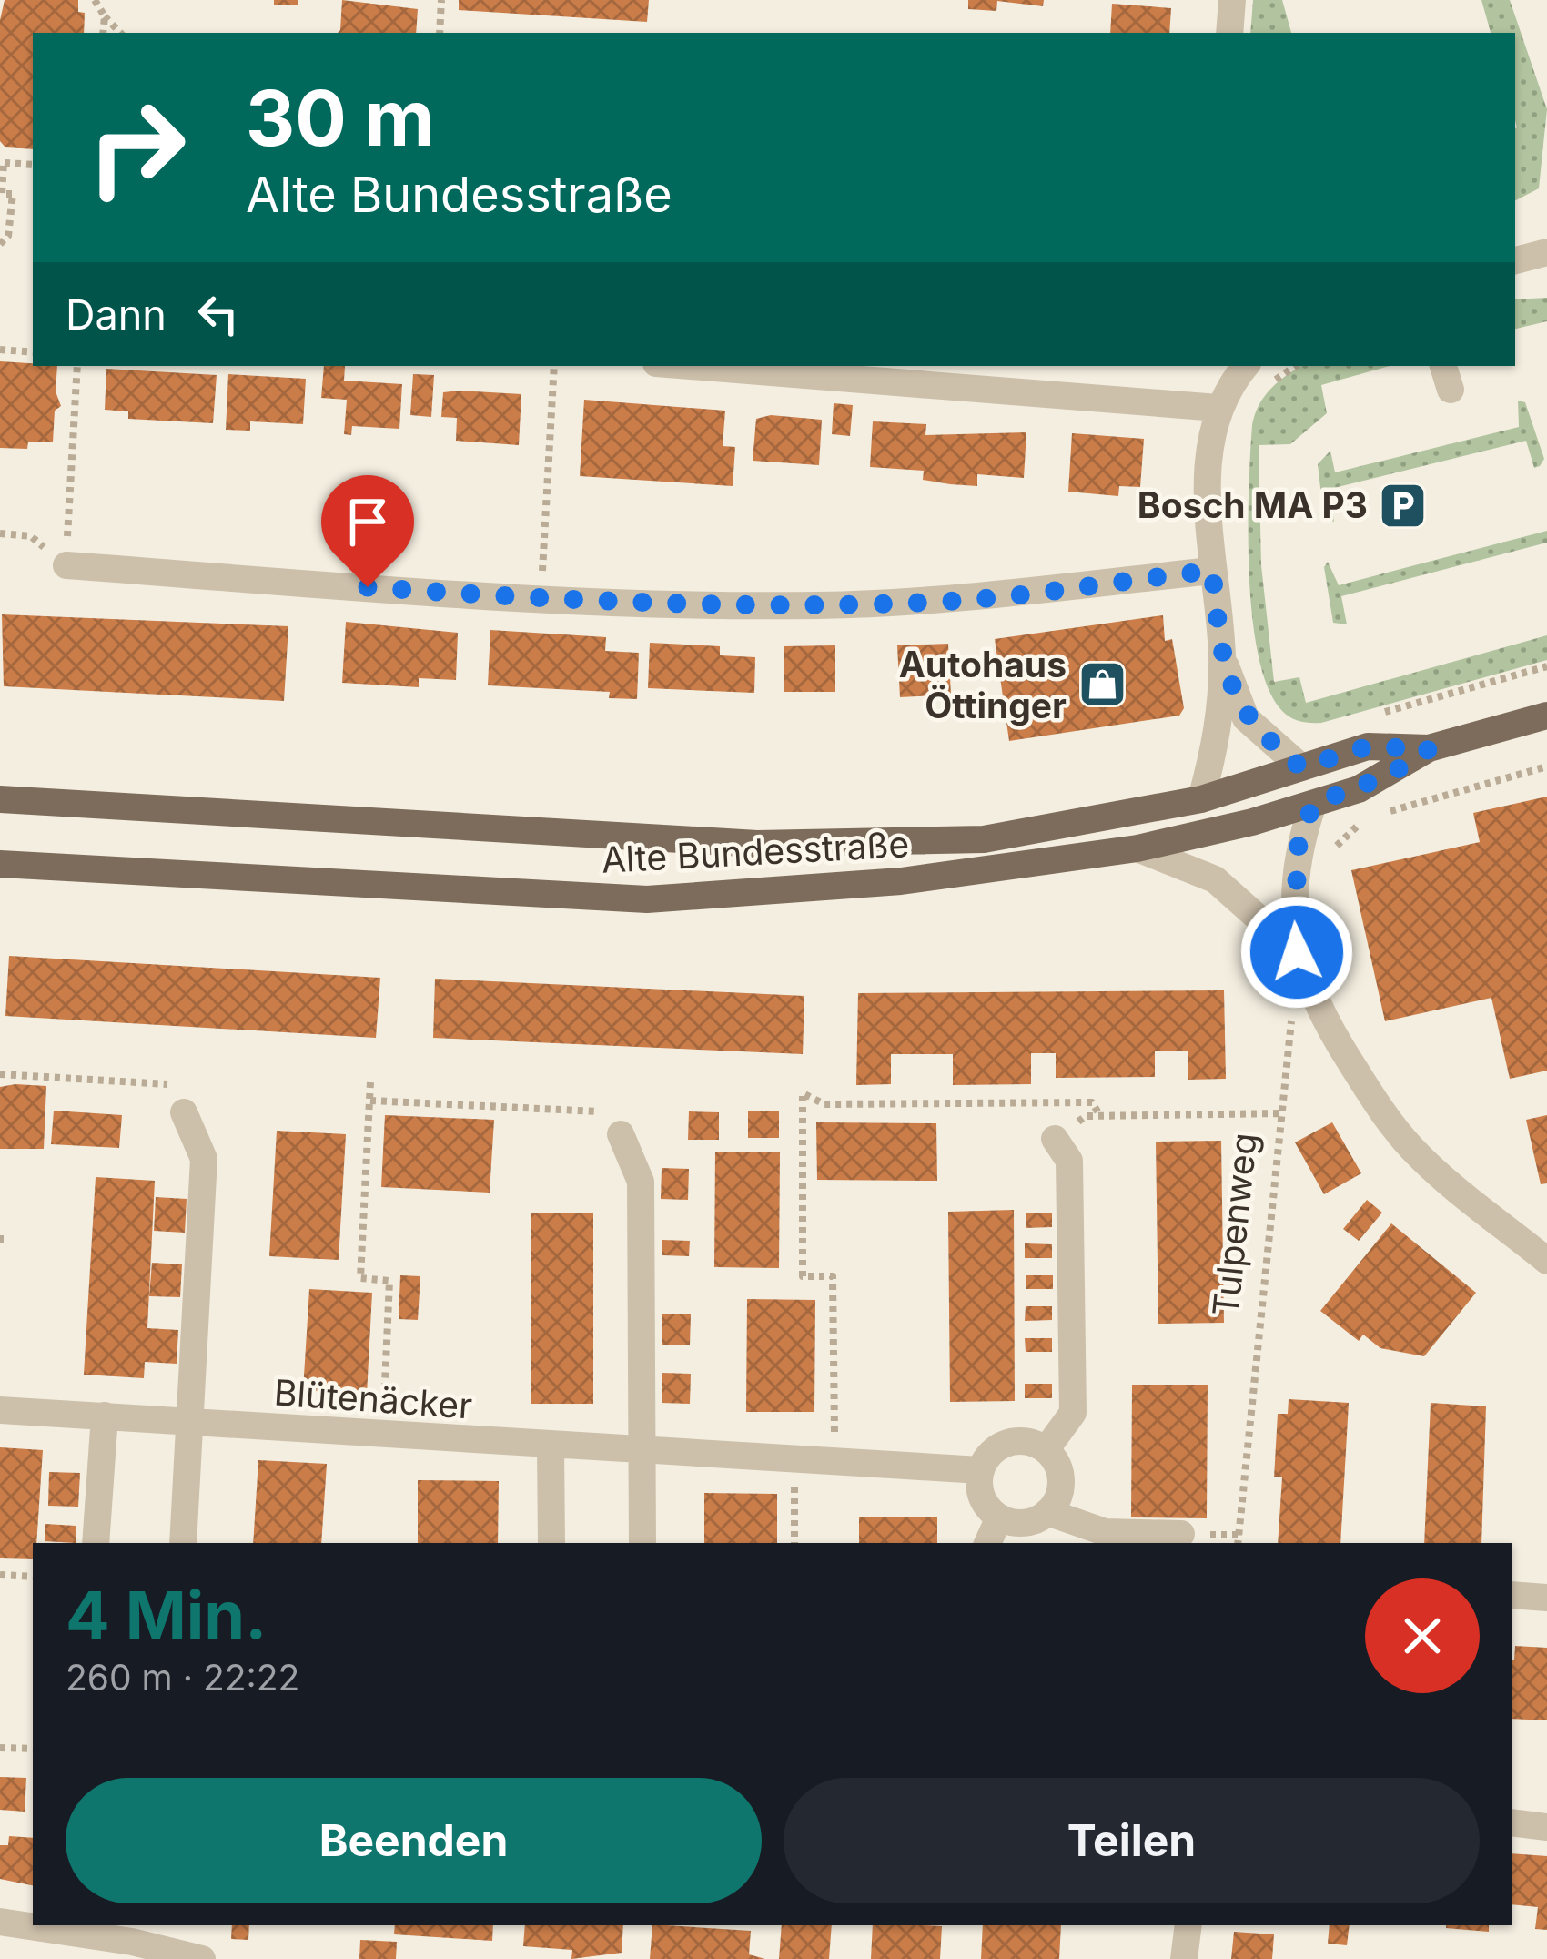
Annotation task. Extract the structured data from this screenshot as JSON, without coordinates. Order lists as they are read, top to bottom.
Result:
{
  "streets": {
    "main road": ["Alte Bundesstraße"],
    "street": ["Blütenäcker"],
    "path": ["Tulpenweg"]
  },
  "places": {
    "parking": ["Bosch MA P3"],
    "shop": ["Autohaus Öttinger"]
  },
  "page": {
    "turn": ["30 m", "Alte Bundesstraße"],
    "then": "Dann",
    "heading": ["4 Min.", "260 m · 22:22"],
    "buttons": ["Beenden", "Teilen"]
  }
}
